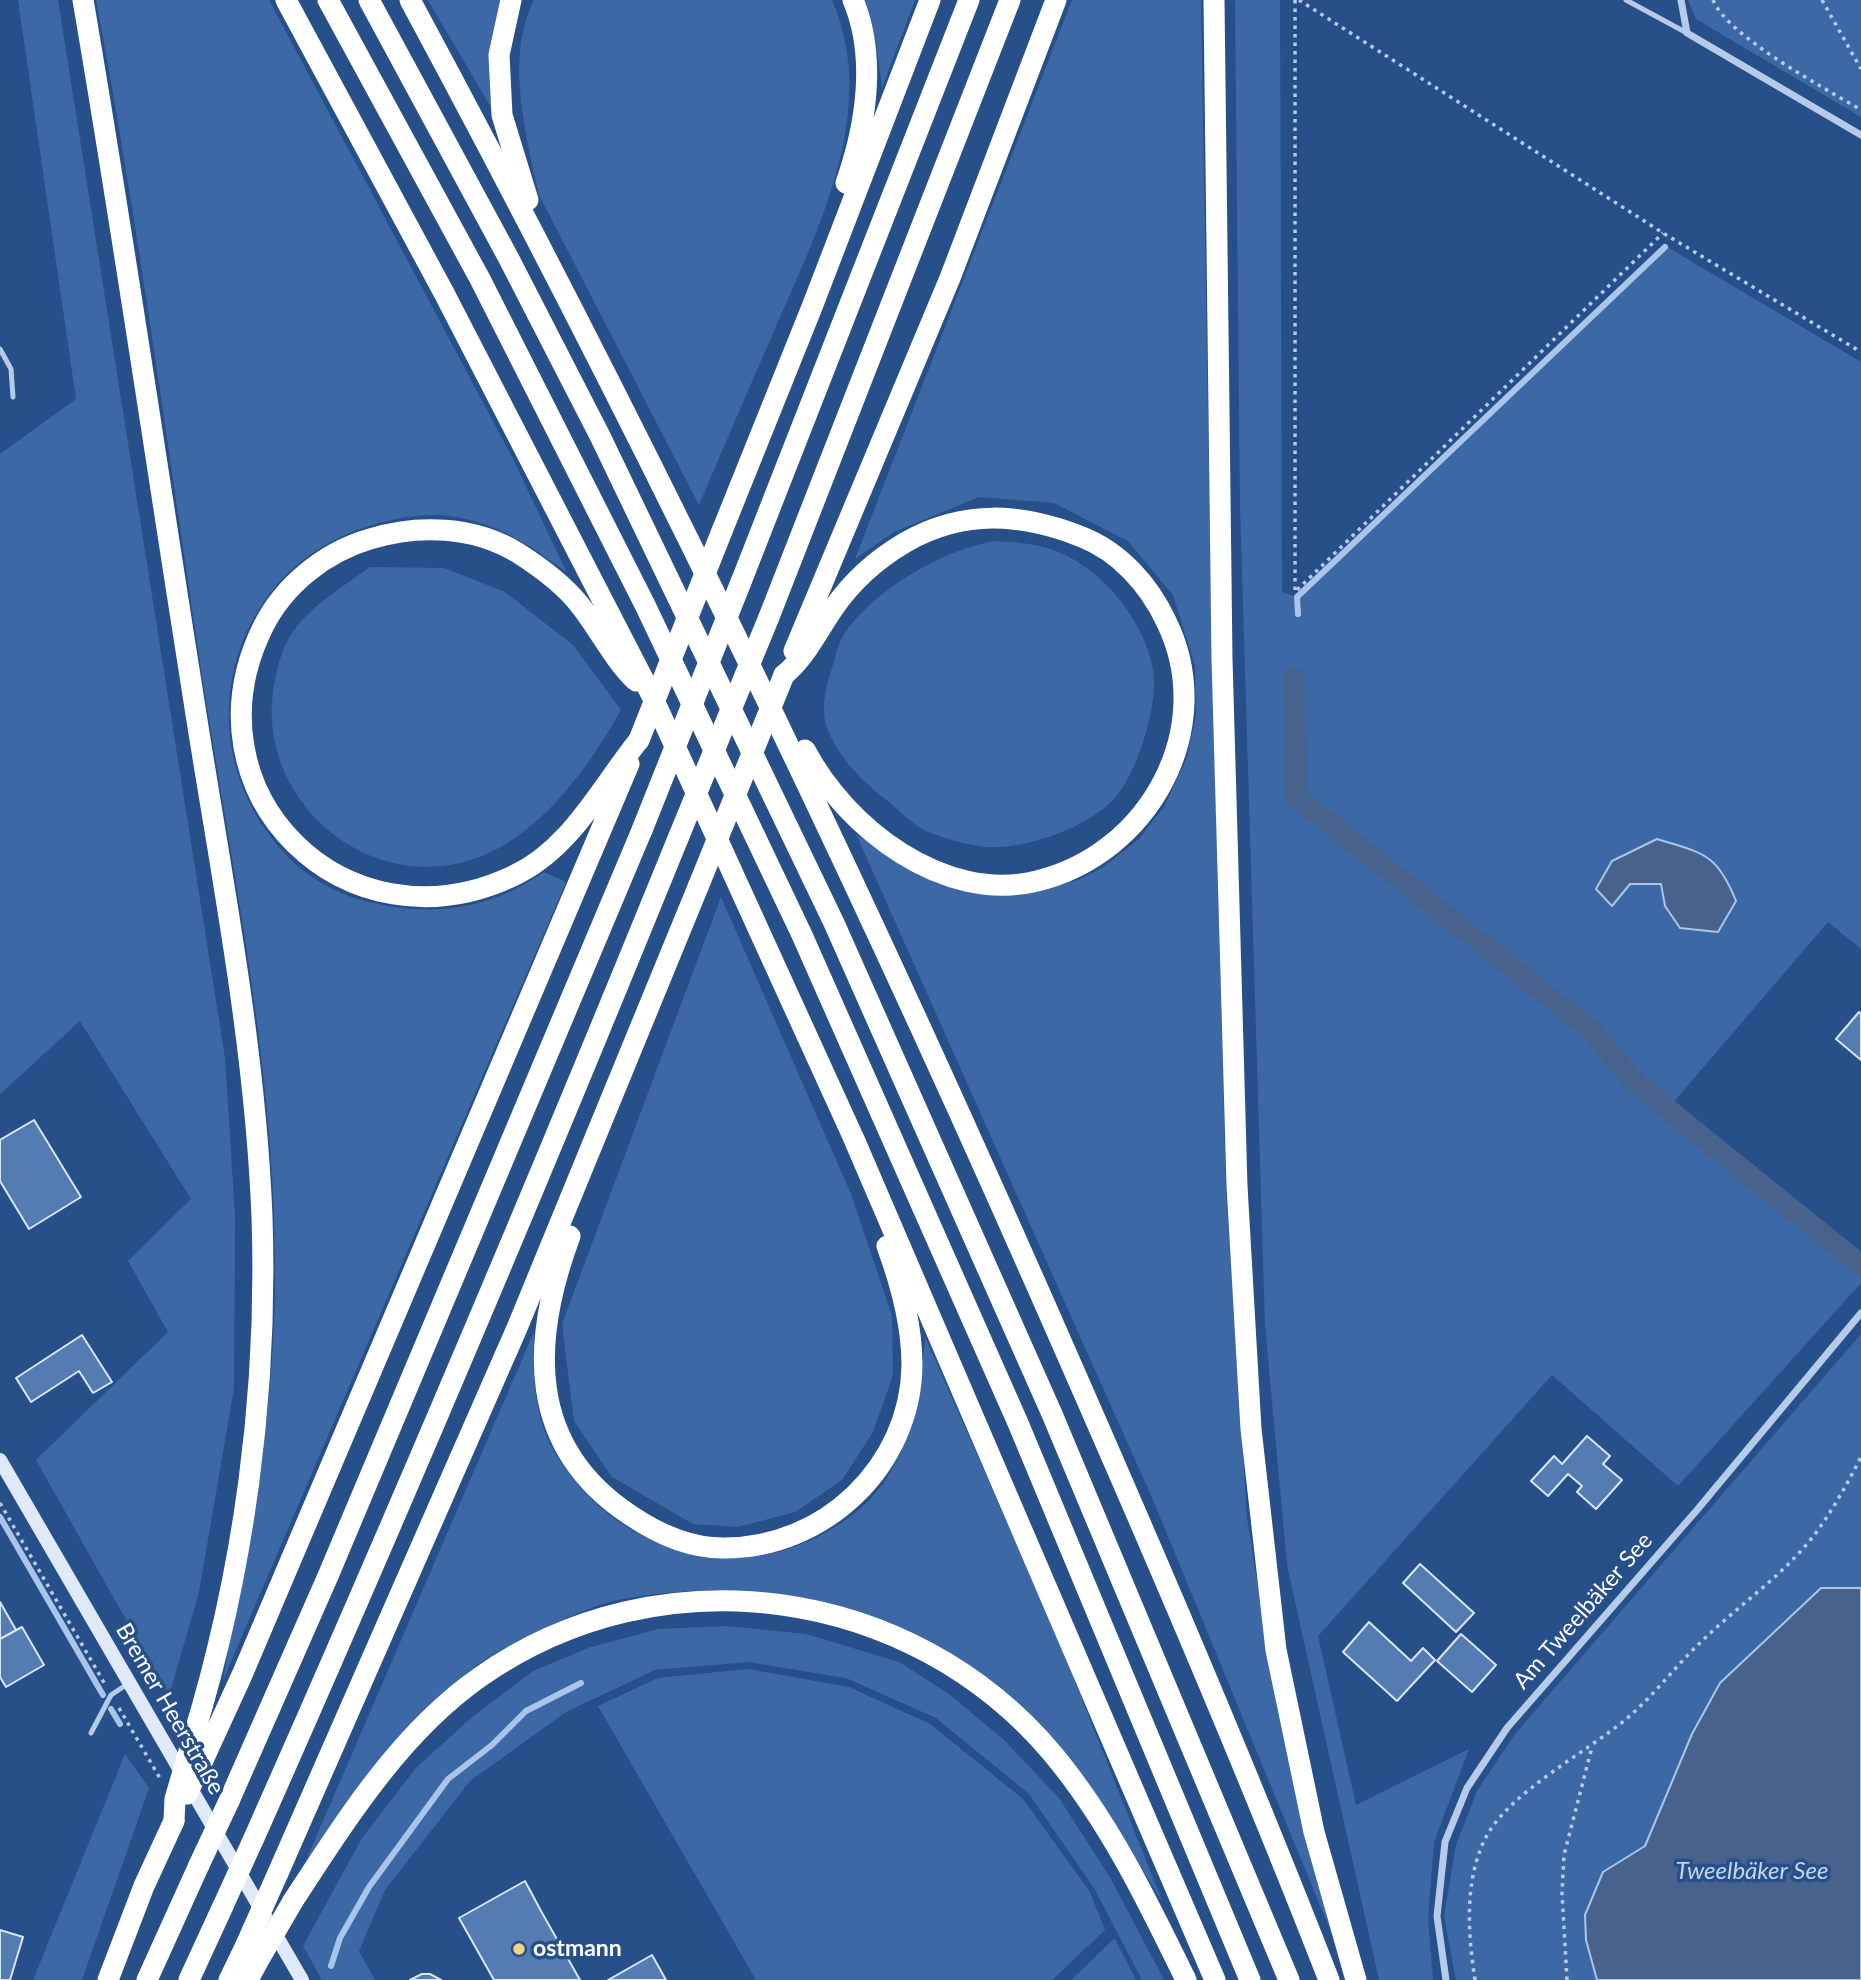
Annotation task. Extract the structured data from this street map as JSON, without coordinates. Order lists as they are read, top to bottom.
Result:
{
  "streets": {
    "main road": ["Bremer Heerstraße"],
    "street": ["Am Tweelbäker See"]
  },
  "water": ["Tweelbäker See"],
  "places": ["ostmann"]
}
